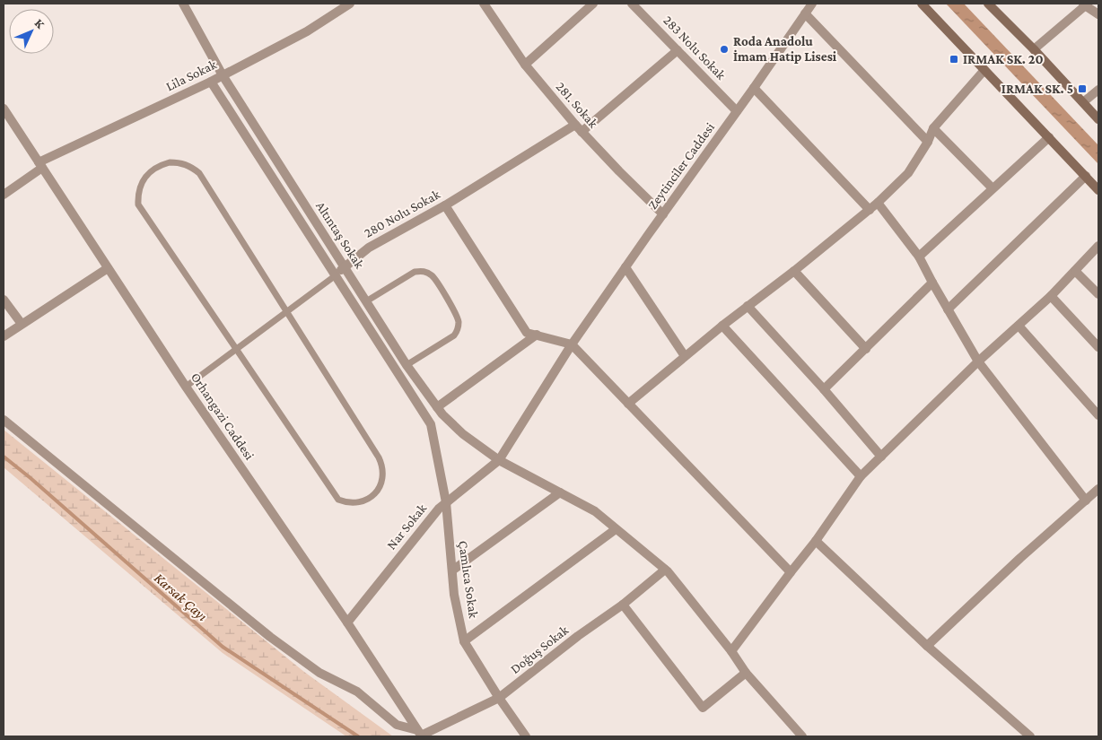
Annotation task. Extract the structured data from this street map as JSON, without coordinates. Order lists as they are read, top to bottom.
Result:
{
  "streets": {
    "street": [
      "283 Nolu Sokak",
      "Lila Sokak",
      "281. Sokak",
      "Zeytinciler Caddesi",
      "280 Nolu Sokak",
      "Altıntaş Sokak",
      "Orhangazi Caddesi",
      "Nar Sokak",
      "Çamlıca Sokak",
      "Doğuş Sokak"
    ]
  },
  "crossings": [
    ["283 Nolu Sokak", "Zeytinciler Caddesi"],
    ["283 Nolu Sokak", "280 Nolu Sokak"],
    ["Lila Sokak", "Altıntaş Sokak"],
    ["Lila Sokak", "Orhangazi Caddesi"],
    ["281. Sokak", "Zeytinciler Caddesi"],
    ["281. Sokak", "280 Nolu Sokak"],
    ["Zeytinciler Caddesi", "Nar Sokak"],
    ["280 Nolu Sokak", "Altıntaş Sokak"],
    ["280 Nolu Sokak", "Orhangazi Caddesi"],
    ["Altıntaş Sokak", "Nar Sokak"],
    ["Altıntaş Sokak", "Çamlıca Sokak"],
    ["Altıntaş Sokak", "Doğuş Sokak"],
    ["Orhangazi Caddesi", "Nar Sokak"],
    ["Orhangazi Caddesi", "Doğuş Sokak"],
    ["Nar Sokak", "Çamlıca Sokak"],
    ["Çamlıca Sokak", "Doğuş Sokak"]
  ],
  "water": ["Karsak Çayı"],
  "places": {
    "other": ["Roda Anadolu İmam Hatip Lisesi"],
    "transit": ["IRMAK SK. 20", "IRMAK SK. 5"]
  },
  "north": "top right"
}
